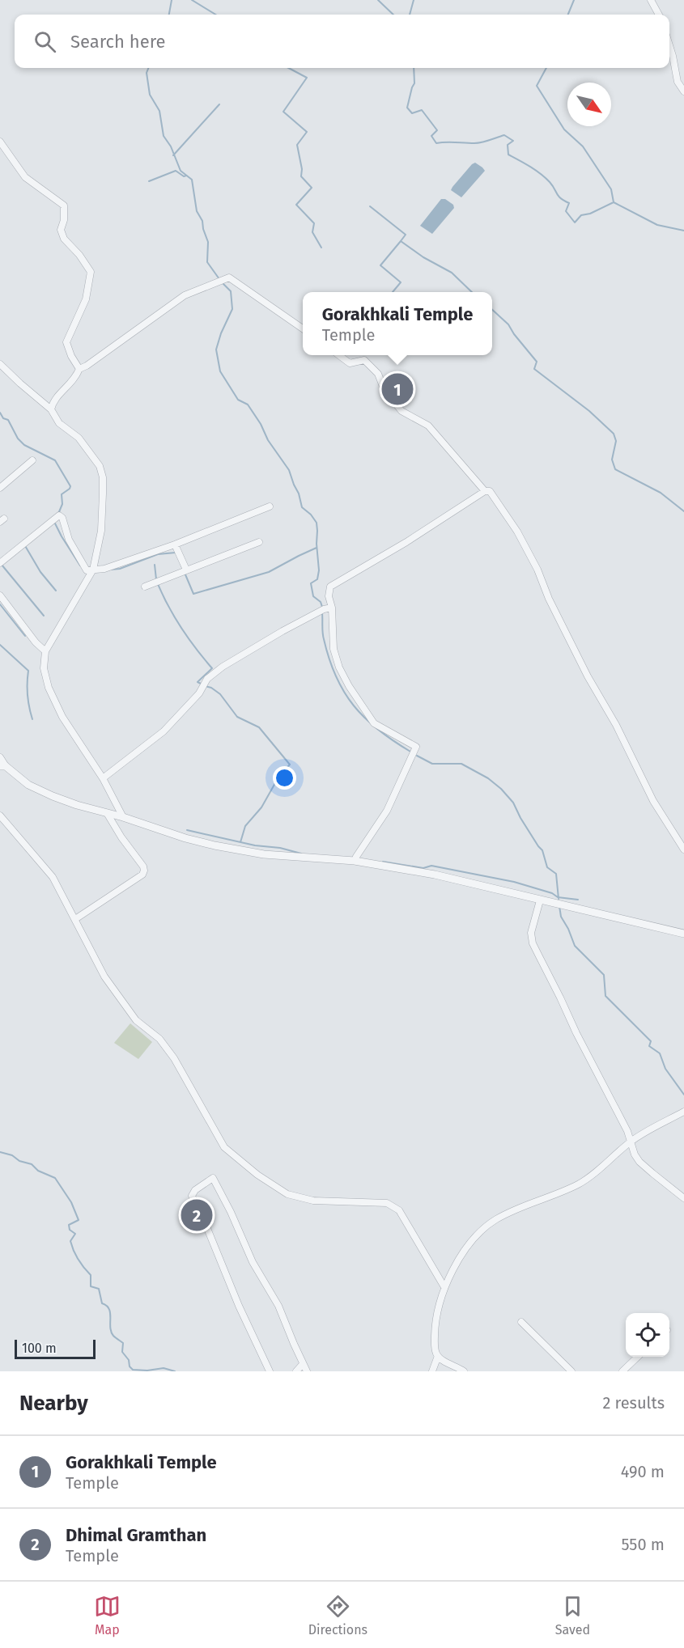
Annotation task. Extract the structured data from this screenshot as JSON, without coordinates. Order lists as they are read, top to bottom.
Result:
{
  "scale_bar": "100 m",
  "north": "bottom right",
  "page": {
    "search": "Search here",
    "popup": ["Gorakhkali Temple", "Temple"],
    "pins": ["1", "2"],
    "scale": "100 m",
    "heading": ["Nearby", "2 results"],
    "list": [
      {
        "mark": "1",
        "name": "Gorakhkali Temple",
        "note": "Temple",
        "value": "490 m"
      },
      {
        "mark": "2",
        "name": "Dhimal Gramthan",
        "note": "Temple",
        "value": "550 m"
      }
    ],
    "nav": ["Map", "Directions", "Saved"]
  }
}
